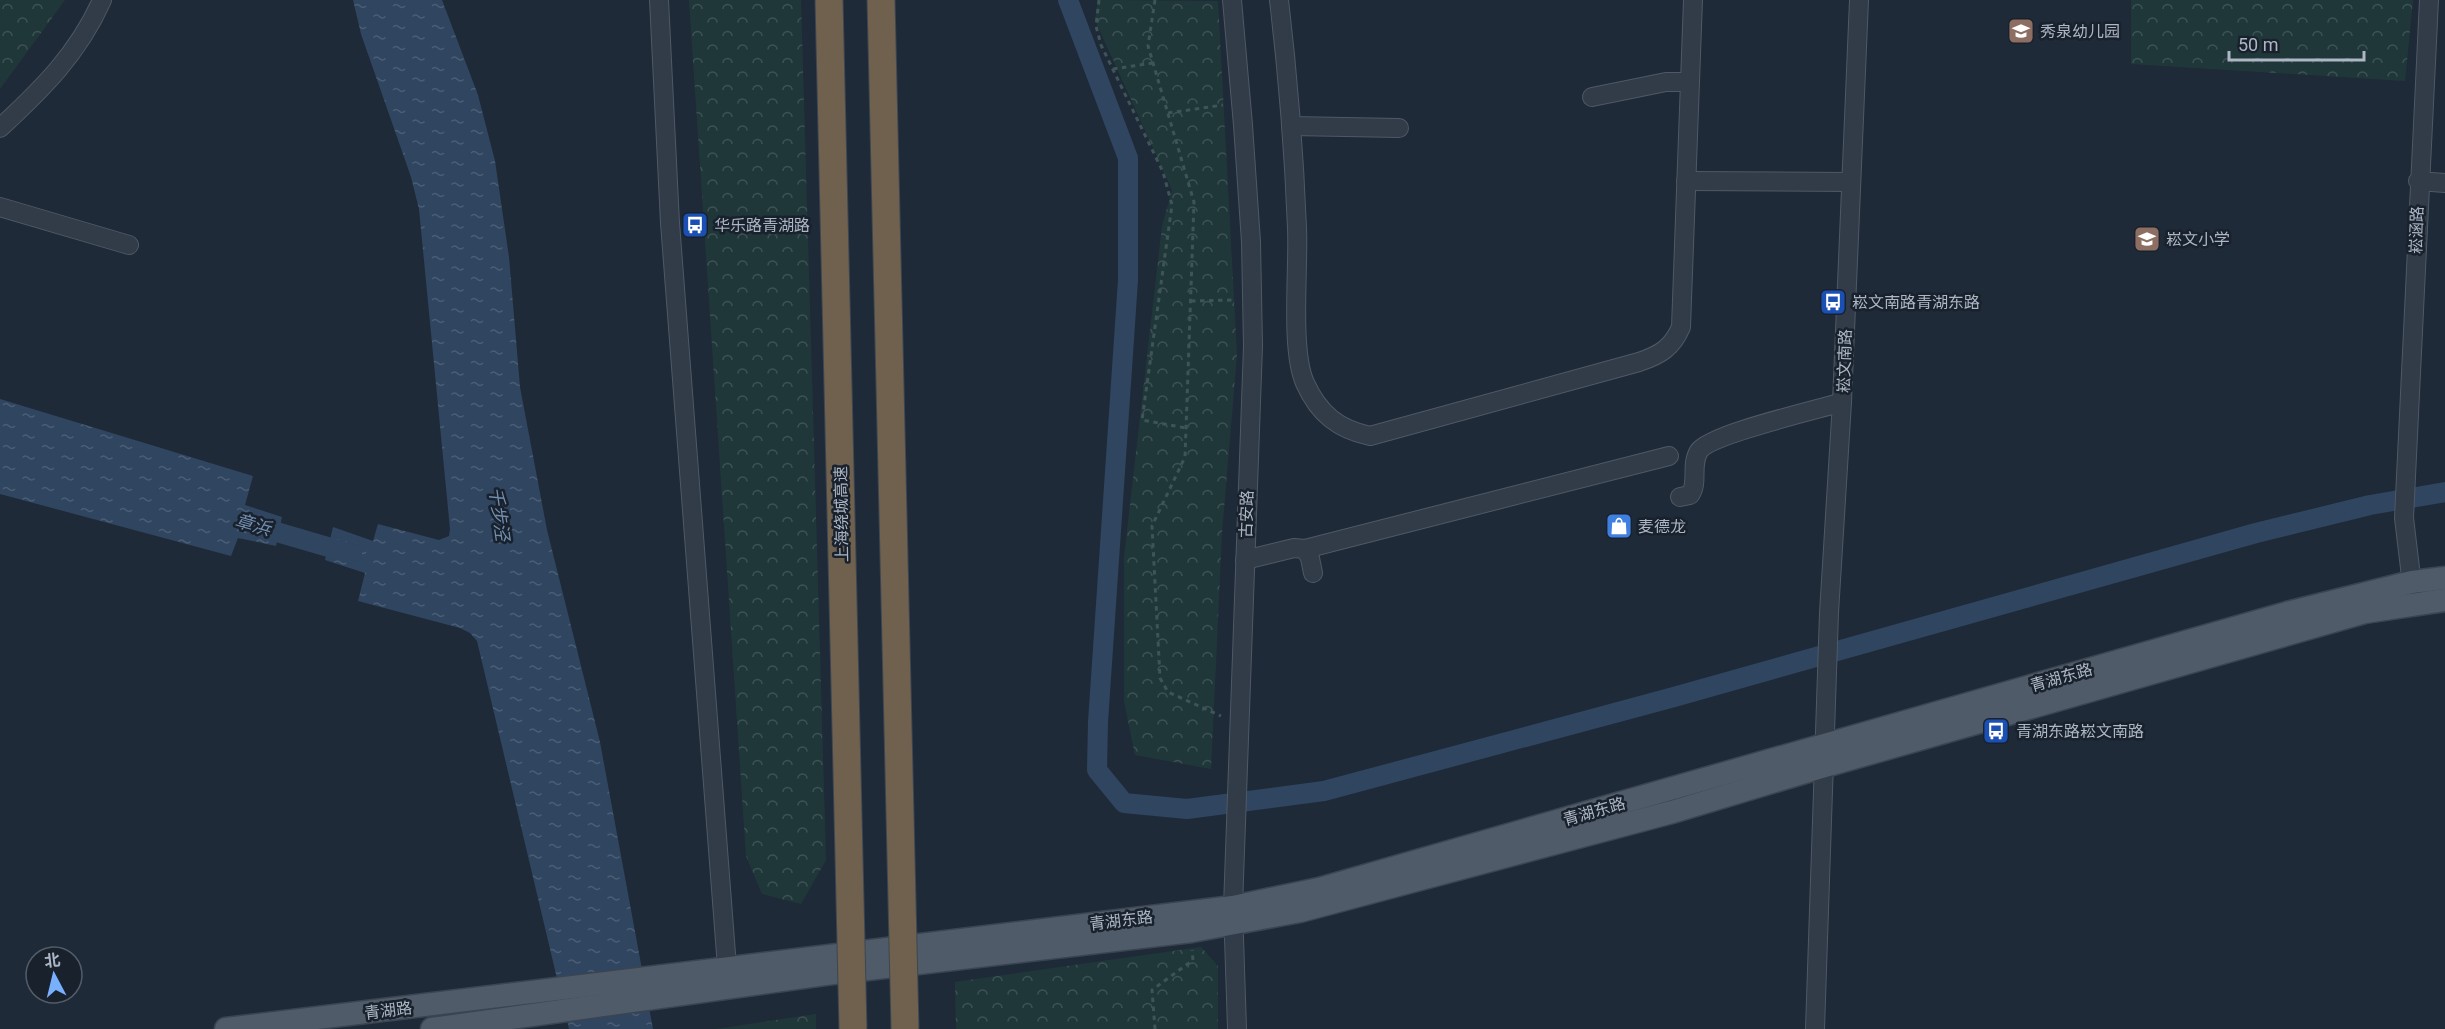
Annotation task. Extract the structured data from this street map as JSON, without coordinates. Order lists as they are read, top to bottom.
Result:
{
  "streets": {
    "highway": ["上海绕城高速"],
    "main road": ["青湖东路", "青湖路"],
    "street": ["崧涵路", "崧文南路", "古安路"]
  },
  "crossings": [
    ["崧涵路", "青湖东路"],
    ["崧文南路", "青湖东路"],
    ["古安路", "青湖东路"],
    ["青湖东路", "青湖路"]
  ],
  "water": ["千步泾", "章浜"],
  "places": {
    "school or university": ["秀泉幼儿园", "崧文小学"],
    "bus stop": ["华乐路青湖路", "崧文南路青湖东路", "青湖东路崧文南路"],
    "shop": ["麦德龙"]
  },
  "scale_bar": "50 m",
  "north": "top"
}
